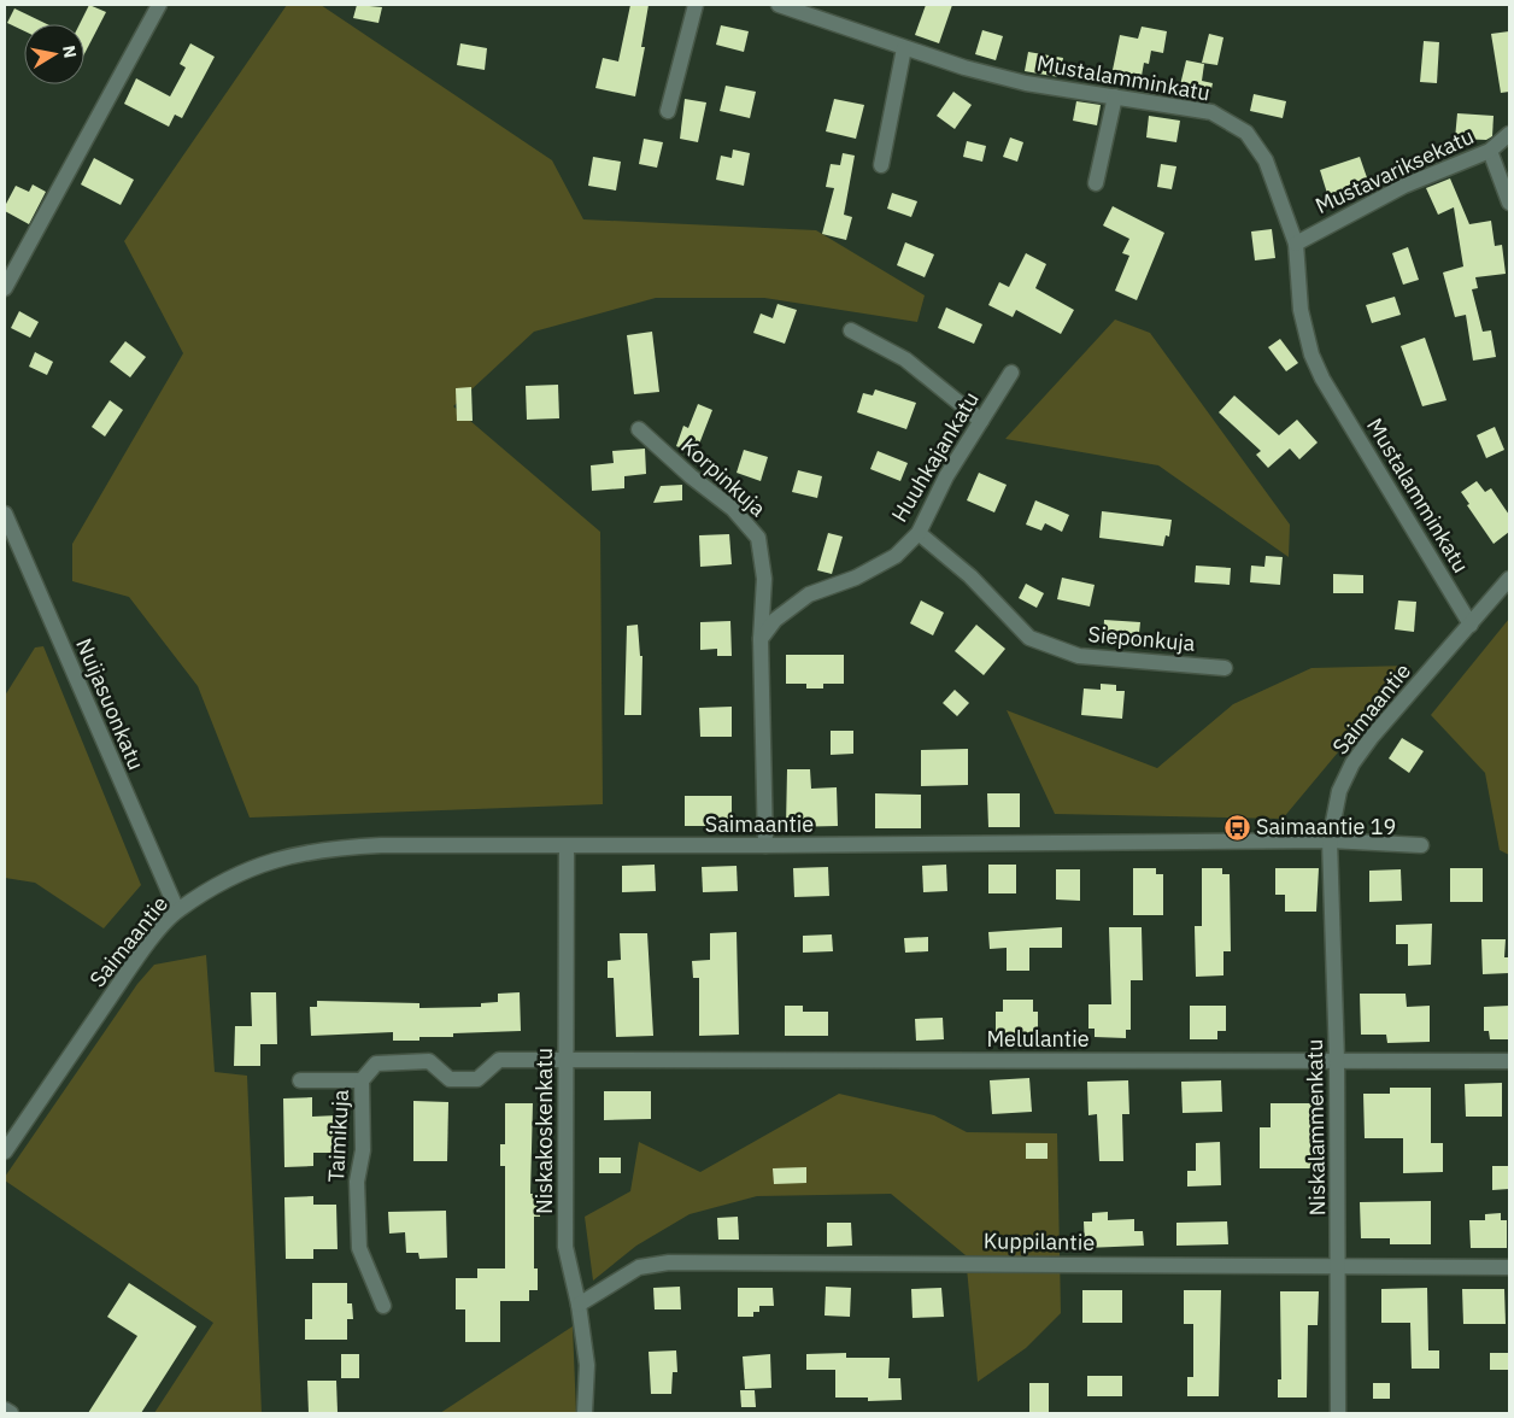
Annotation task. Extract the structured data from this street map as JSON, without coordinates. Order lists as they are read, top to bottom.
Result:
{
  "streets": {
    "street": [
      "Mustalamminkatu",
      "Mustavariksekatu",
      "Huuhkajankatu",
      "Korpinkuja",
      "Sieponkuja",
      "Nuijasuonkatu",
      "Saimaantie",
      "Melulantie",
      "Niskalammenkatu",
      "Niskakoskenkatu",
      "Taimikuja",
      "Kuppilantie"
    ]
  },
  "crossings": [
    ["Mustalamminkatu", "Mustavariksekatu"],
    ["Mustalamminkatu", "Saimaantie"],
    ["Huuhkajankatu", "Korpinkuja"],
    ["Huuhkajankatu", "Sieponkuja"],
    ["Nuijasuonkatu", "Saimaantie"],
    ["Saimaantie", "Niskalammenkatu"],
    ["Saimaantie", "Niskakoskenkatu"],
    ["Melulantie", "Niskalammenkatu"],
    ["Melulantie", "Niskakoskenkatu"],
    ["Melulantie", "Taimikuja"],
    ["Niskalammenkatu", "Kuppilantie"],
    ["Niskakoskenkatu", "Taimikuja"],
    ["Niskakoskenkatu", "Kuppilantie"]
  ],
  "places": {
    "bus stop": ["Saimaantie 19"]
  },
  "north": "right"
}
